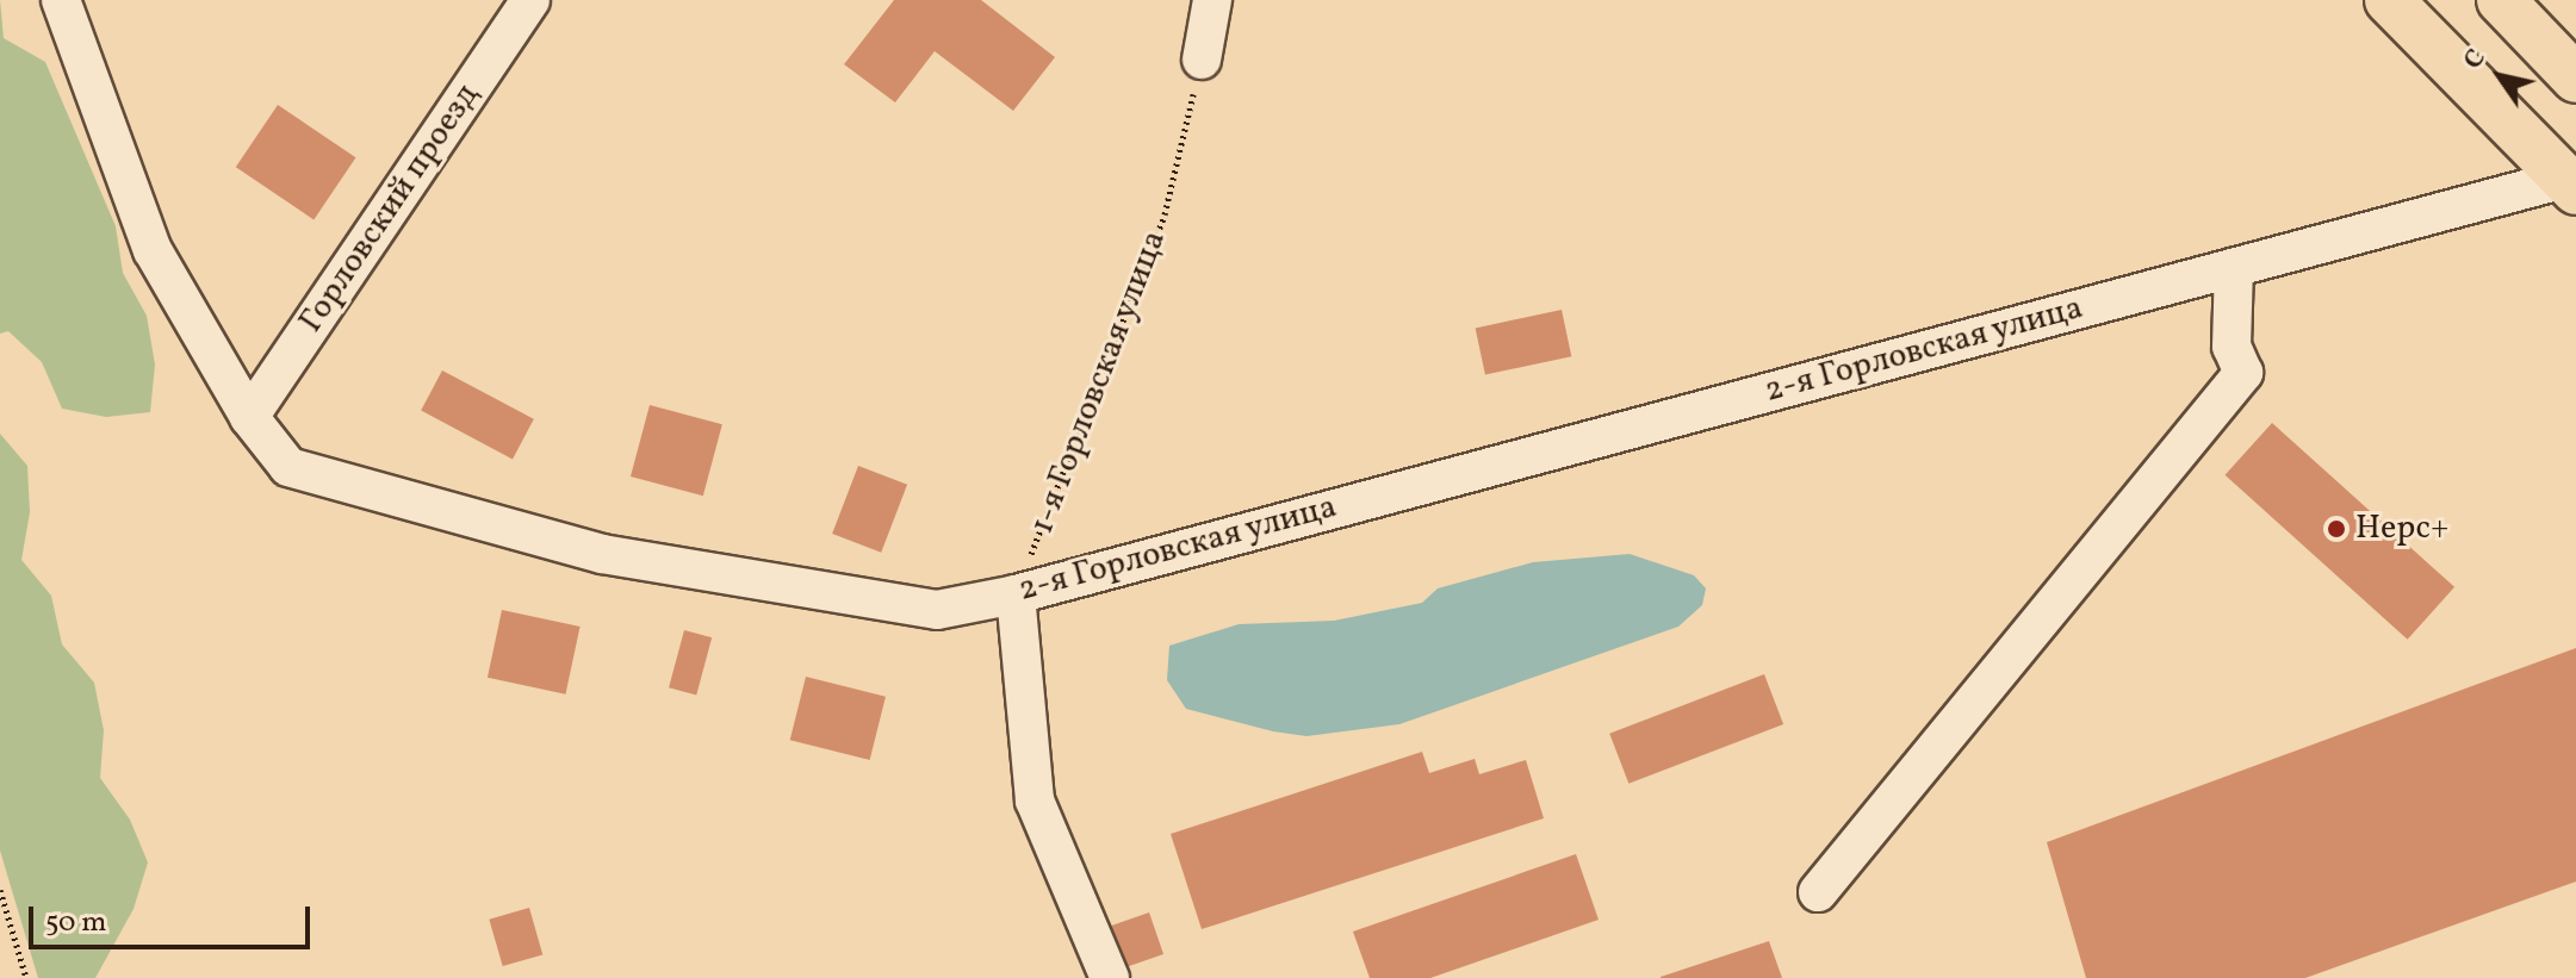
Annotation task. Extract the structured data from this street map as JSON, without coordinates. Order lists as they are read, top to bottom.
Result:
{
  "streets": {
    "street": ["Горловский проезд", "2-я Горловская улица"],
    "path": ["1-я Горловская улица"]
  },
  "crossings": [
    ["Горловский проезд", "2-я Горловская улица"],
    ["2-я Горловская улица", "1-я Горловская улица"]
  ],
  "places": ["Нерс+"],
  "scale_bar": "50 m",
  "north": "top left"
}
